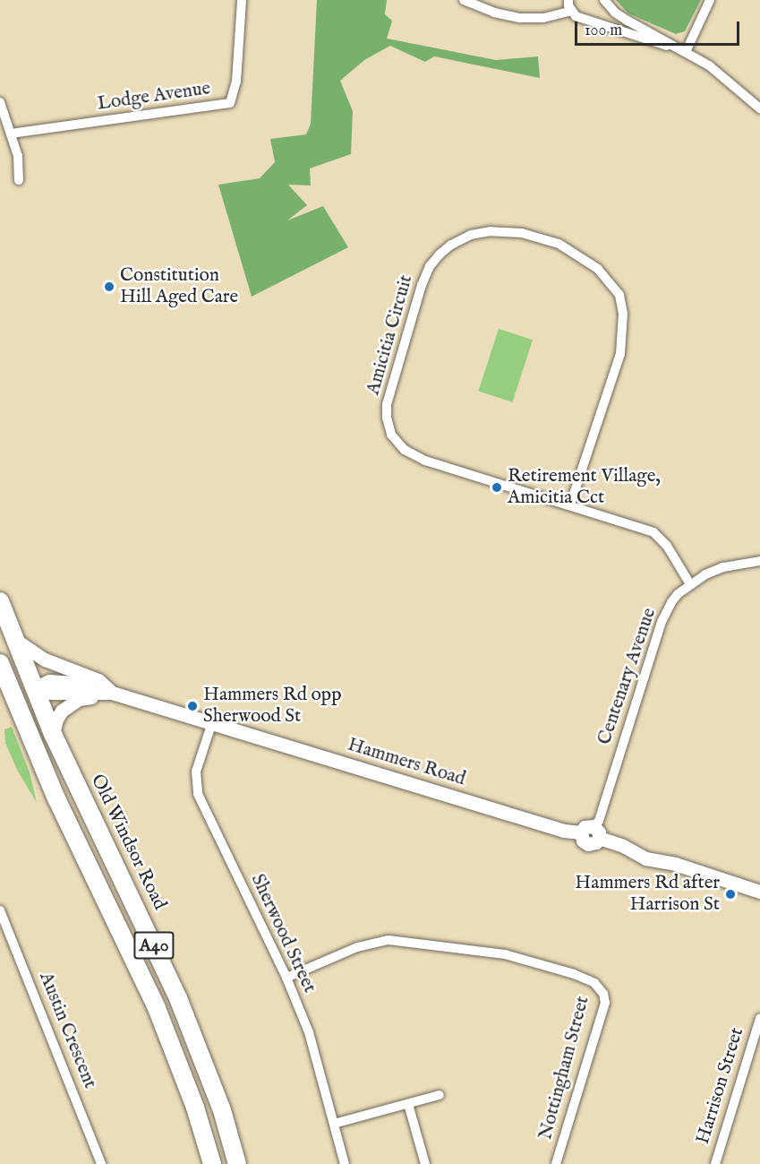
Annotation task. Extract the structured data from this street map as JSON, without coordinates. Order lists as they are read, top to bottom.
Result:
{
  "streets": {
    "highway": ["Old Windsor Road", "A40"],
    "street": [
      "Lodge Avenue",
      "Amicitia Circuit",
      "Centenary Avenue",
      "Hammers Road",
      "Sherwood Street",
      "Austin Crescent",
      "Nottingham Street",
      "Harrison Street"
    ]
  },
  "crossings": [
    ["Amicitia Circuit", "Centenary Avenue"],
    ["Centenary Avenue", "Hammers Road"],
    ["Hammers Road", "Old Windsor Road"],
    ["Hammers Road", "Sherwood Street"],
    ["Sherwood Street", "Nottingham Street"]
  ],
  "places": [
    "Constitution Hill Aged Care",
    "Retirement Village, Amicitia Cct",
    "Hammers Rd opp Sherwood St",
    "Hammers Rd after Harrison St"
  ],
  "scale_bar": "100 m"
}
